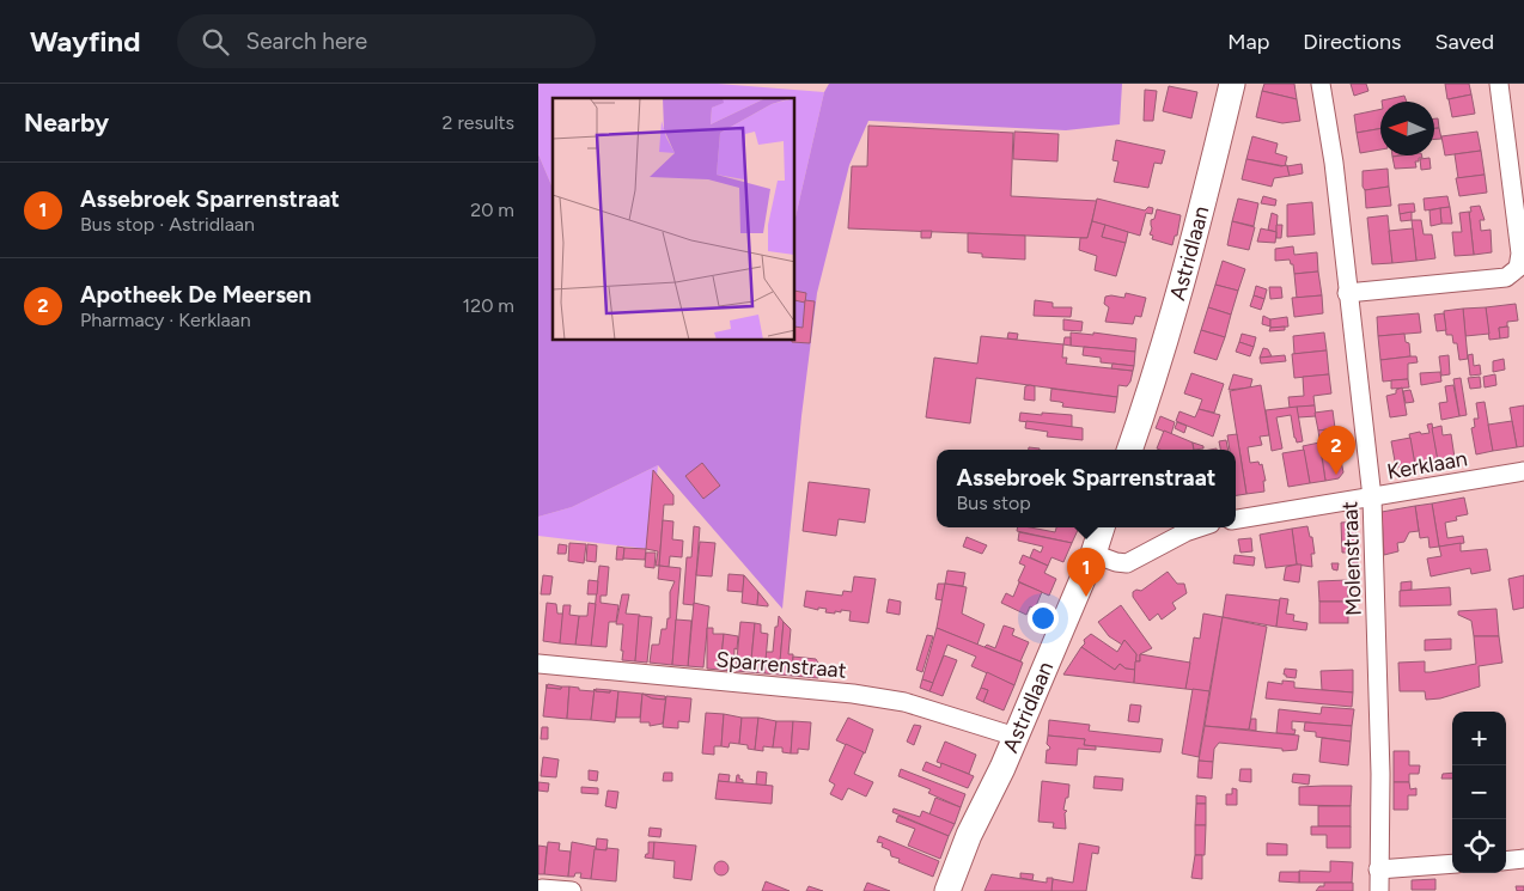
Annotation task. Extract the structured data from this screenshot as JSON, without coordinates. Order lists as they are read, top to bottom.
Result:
{
  "streets": {
    "main road": ["Astridlaan"],
    "street": ["Kerklaan", "Molenstraat", "Sparrenstraat"]
  },
  "crossings": [
    ["Astridlaan", "Sparrenstraat"],
    ["Kerklaan", "Molenstraat"]
  ],
  "north": "left",
  "page": {
    "header": "Wayfind",
    "search": "Search here",
    "nav": ["Map", "Directions", "Saved"],
    "heading": ["Nearby", "2 results"],
    "list": [
      {
        "mark": "1",
        "name": "Assebroek Sparrenstraat",
        "note": "Bus stop · Astridlaan",
        "value": "20 m"
      },
      {
        "mark": "2",
        "name": "Apotheek De Meersen",
        "note": "Pharmacy · Kerklaan",
        "value": "120 m"
      }
    ],
    "pins": ["2", "1"],
    "popup": ["Assebroek Sparrenstraat", "Bus stop"],
    "map_buttons": ["+", "−"]
  }
}
